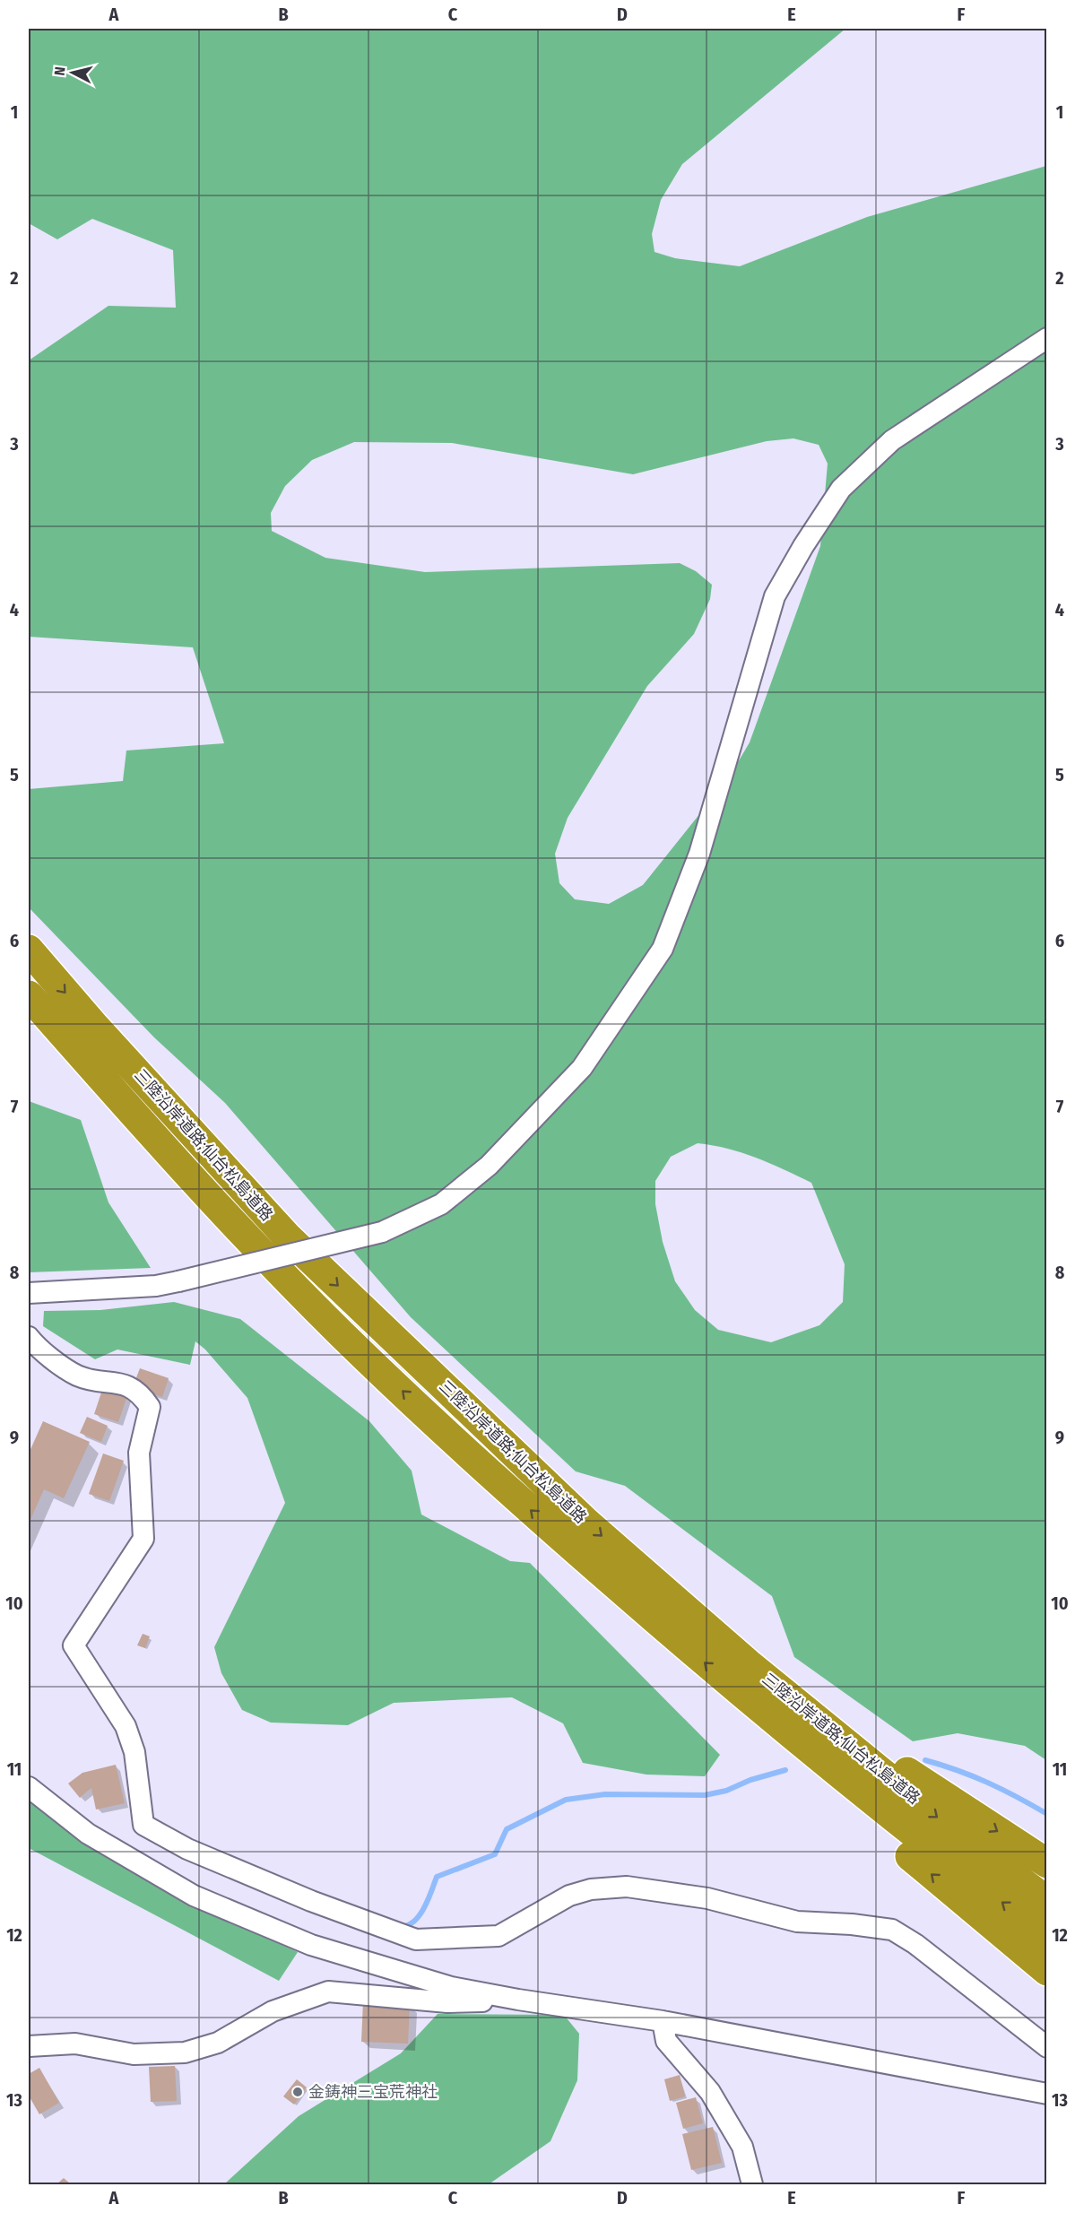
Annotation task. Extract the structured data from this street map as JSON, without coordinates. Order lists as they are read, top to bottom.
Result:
{
  "streets": {
    "highway": ["三陸沿岸道路;仙台松島道路"]
  },
  "places": ["金鋳神三宝荒神社"],
  "north": "left",
  "grid": {
    "columns": [
      "A",
      "B",
      "C",
      "D",
      "E",
      "F"
    ],
    "rows": [
      "1",
      "2",
      "3",
      "4",
      "5",
      "6",
      "7",
      "8",
      "9",
      "10",
      "11",
      "12",
      "13"
    ]
  }
}
